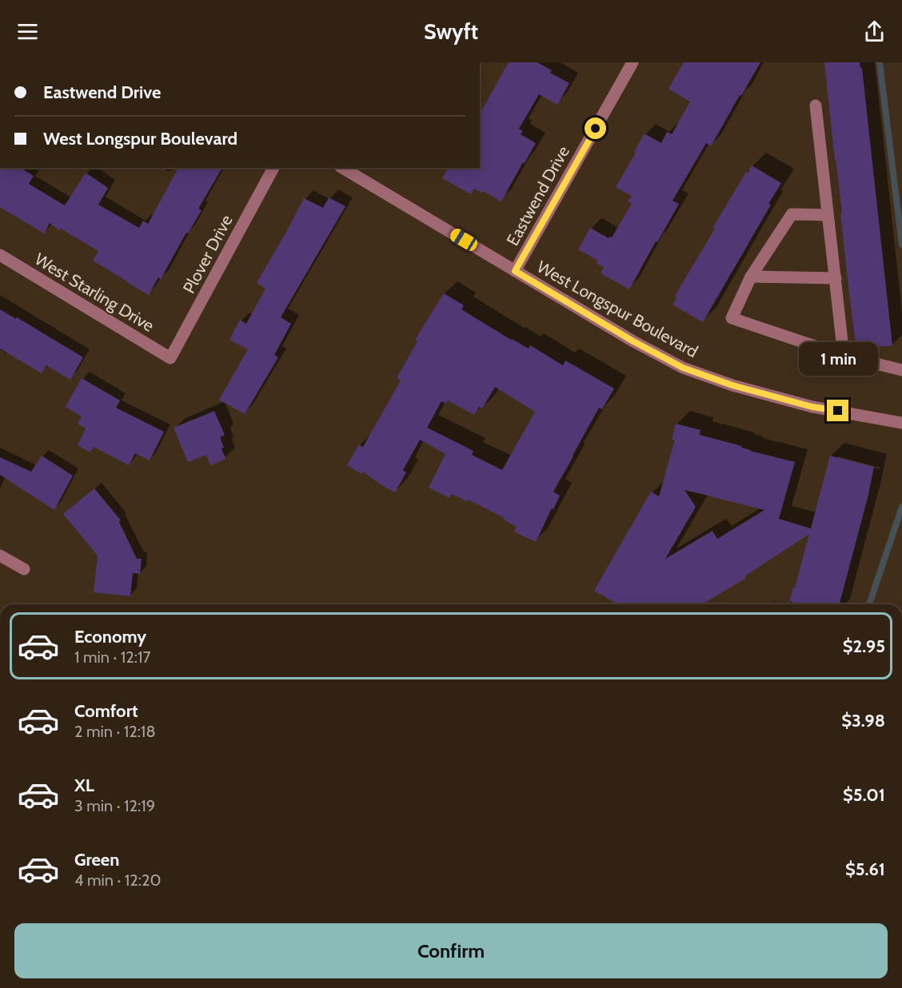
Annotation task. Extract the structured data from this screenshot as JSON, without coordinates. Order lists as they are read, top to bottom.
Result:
{
  "streets": {
    "street": [
      "Eastwend Drive",
      "Plover Drive",
      "West Starling Drive",
      "West Longspur Boulevard"
    ]
  },
  "crossings": [
    ["Eastwend Drive", "West Longspur Boulevard"],
    ["Plover Drive", "West Starling Drive"]
  ],
  "page": {
    "header": "Swyft",
    "banner": ["Eastwend Drive", "West Longspur Boulevard"],
    "bubble": "1 min",
    "list": [
      {
        "name": "Economy",
        "note": "1 min · 12:17",
        "value": "$2.95"
      },
      {
        "name": "Comfort",
        "note": "2 min · 12:18",
        "value": "$3.98"
      },
      {
        "name": "XL",
        "note": "3 min · 12:19",
        "value": "$5.01"
      },
      {
        "name": "Green",
        "note": "4 min · 12:20",
        "value": "$5.61"
      }
    ],
    "buttons": "Confirm"
  }
}
